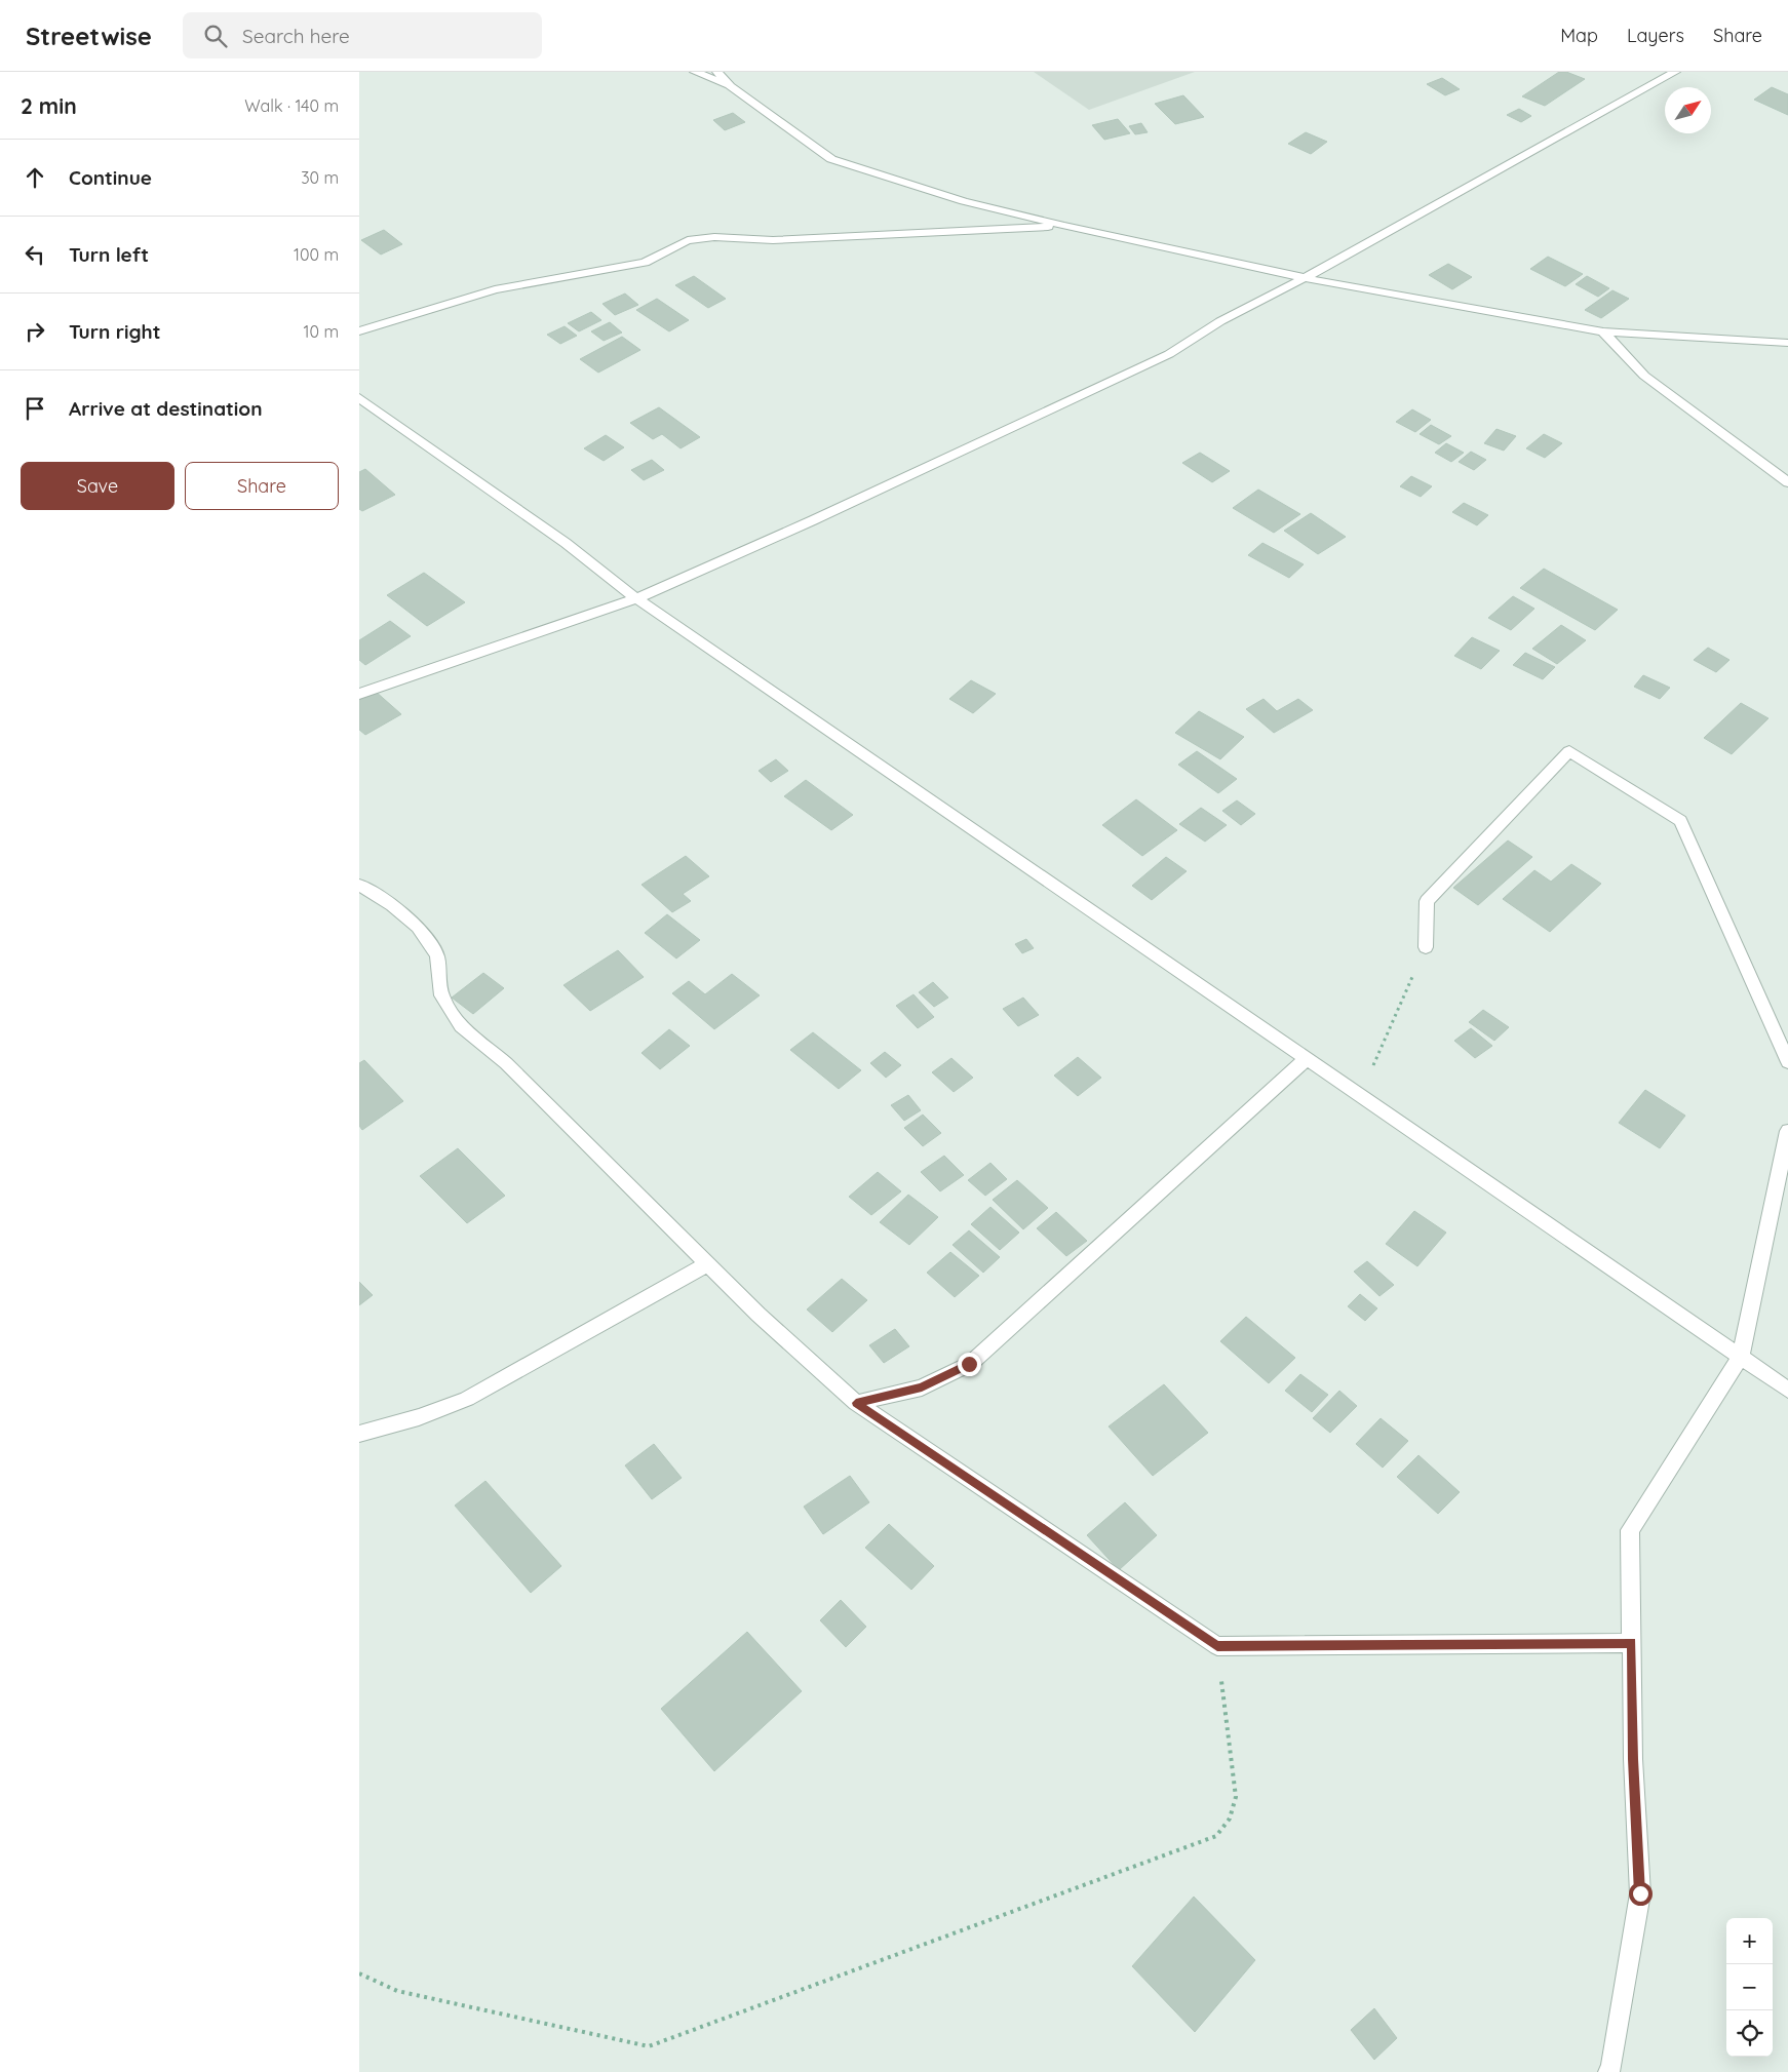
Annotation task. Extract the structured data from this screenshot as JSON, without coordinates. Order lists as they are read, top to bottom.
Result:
{
  "north": "top right",
  "page": {
    "header": "Streetwise",
    "search": "Search here",
    "nav": ["Map", "Layers", "Share"],
    "heading": ["2 min", "Walk · 140 m"],
    "list": [
      ["Continue", "30 m"],
      ["Turn left", "100 m"],
      ["Turn right", "10 m"],
      "Arrive at destination"
    ],
    "buttons": ["Save", "Share"],
    "map_buttons": ["+", "−"]
  }
}
